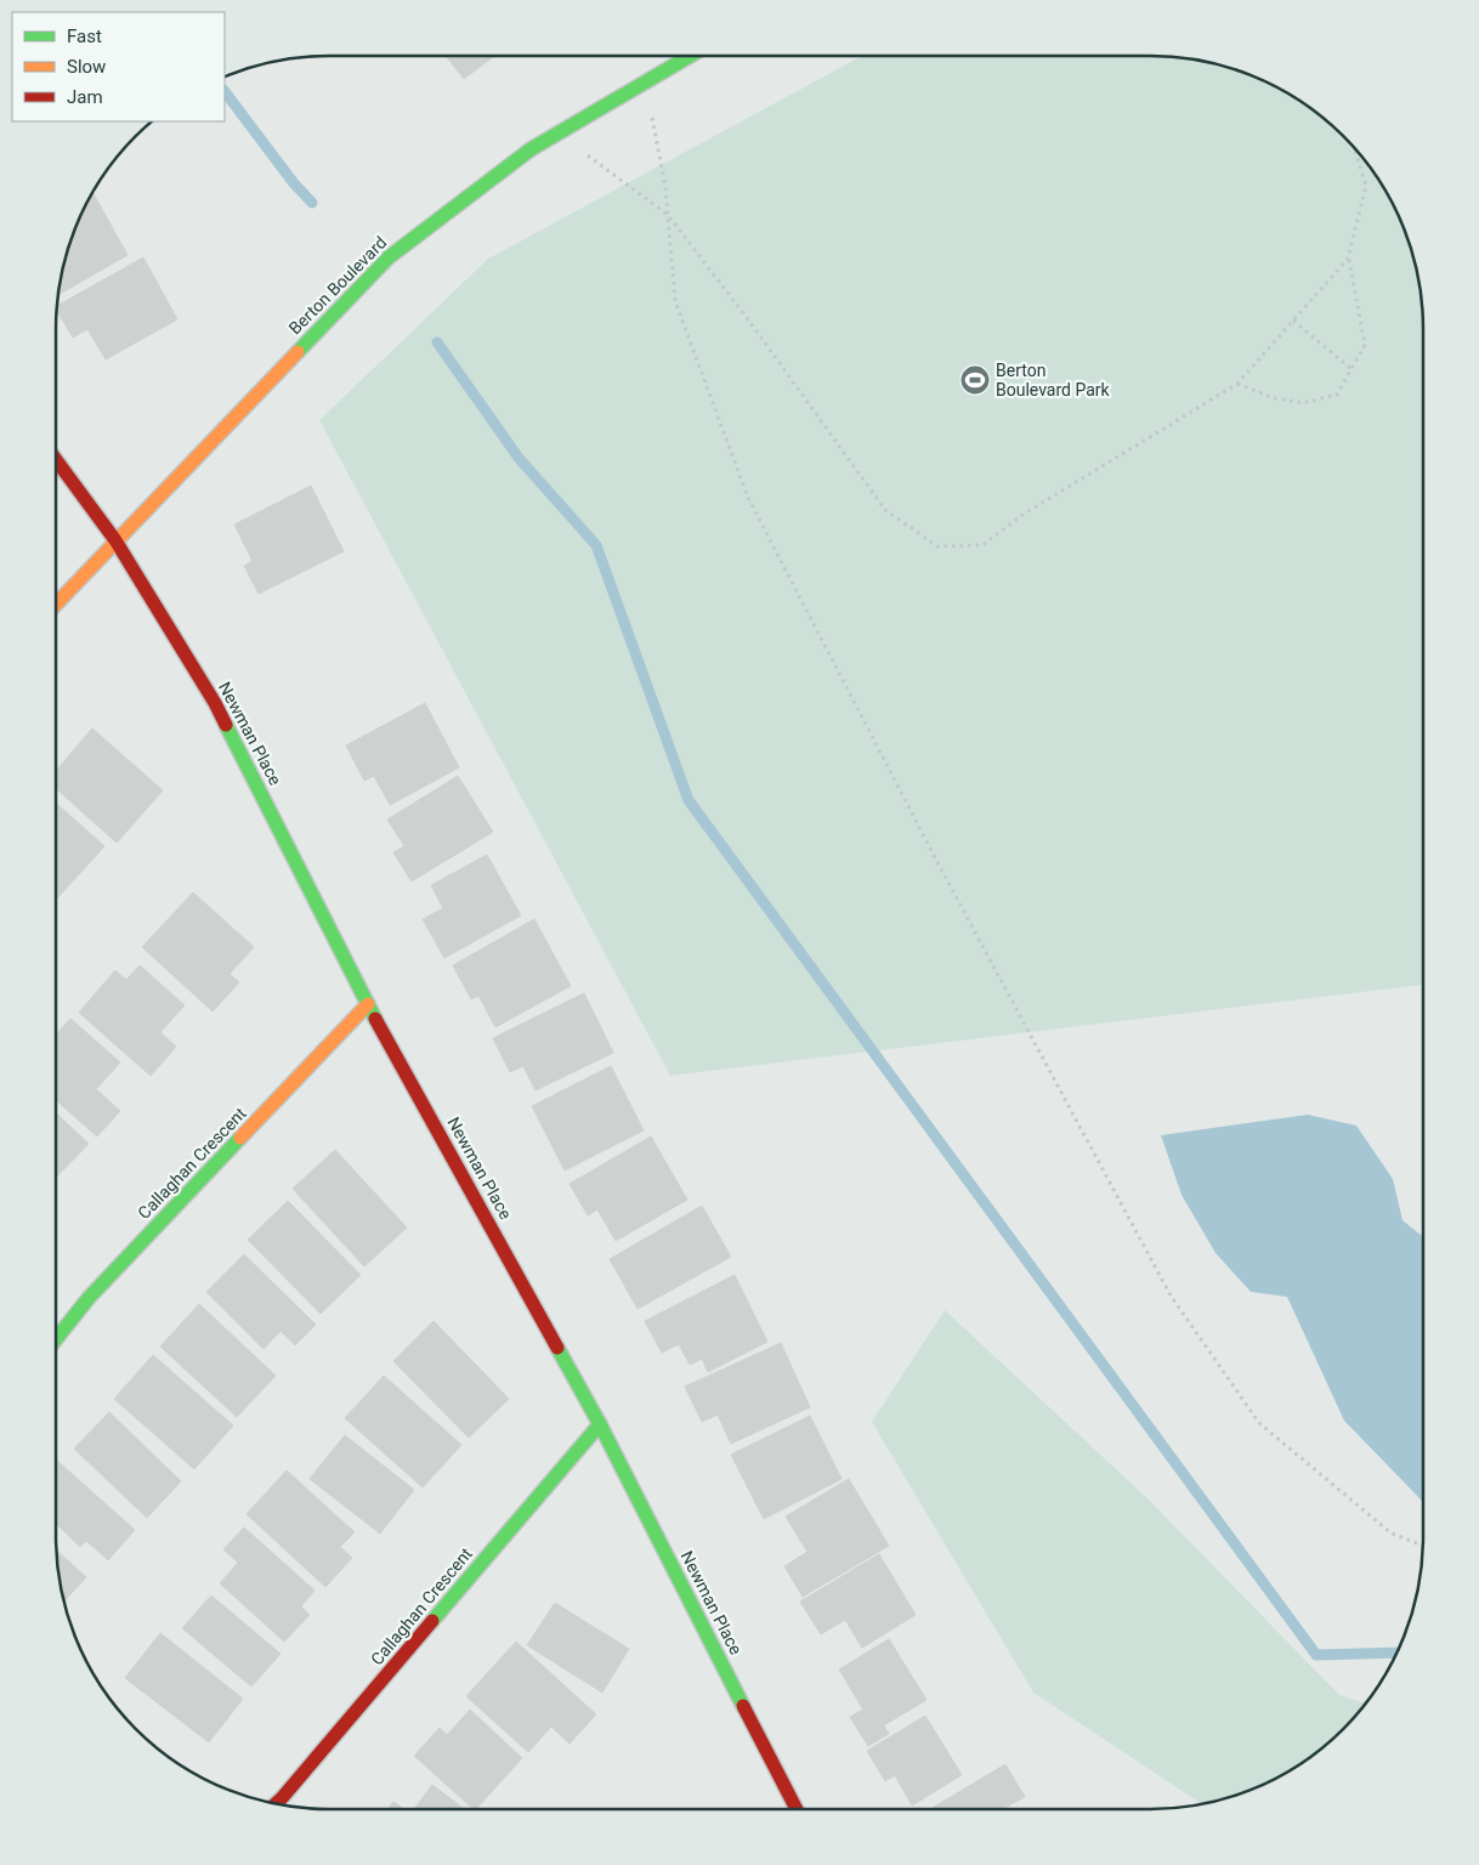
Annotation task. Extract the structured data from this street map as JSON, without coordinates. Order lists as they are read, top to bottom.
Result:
{
  "streets": {
    "street": ["Berton Boulevard", "Newman Place", "Callaghan Crescent"]
  },
  "crossings": [
    ["Berton Boulevard", "Newman Place"],
    ["Newman Place", "Callaghan Crescent"]
  ],
  "places": {
    "sports": ["Berton Boulevard Park"]
  },
  "legend": ["Fast", "Slow", "Jam"]
}
